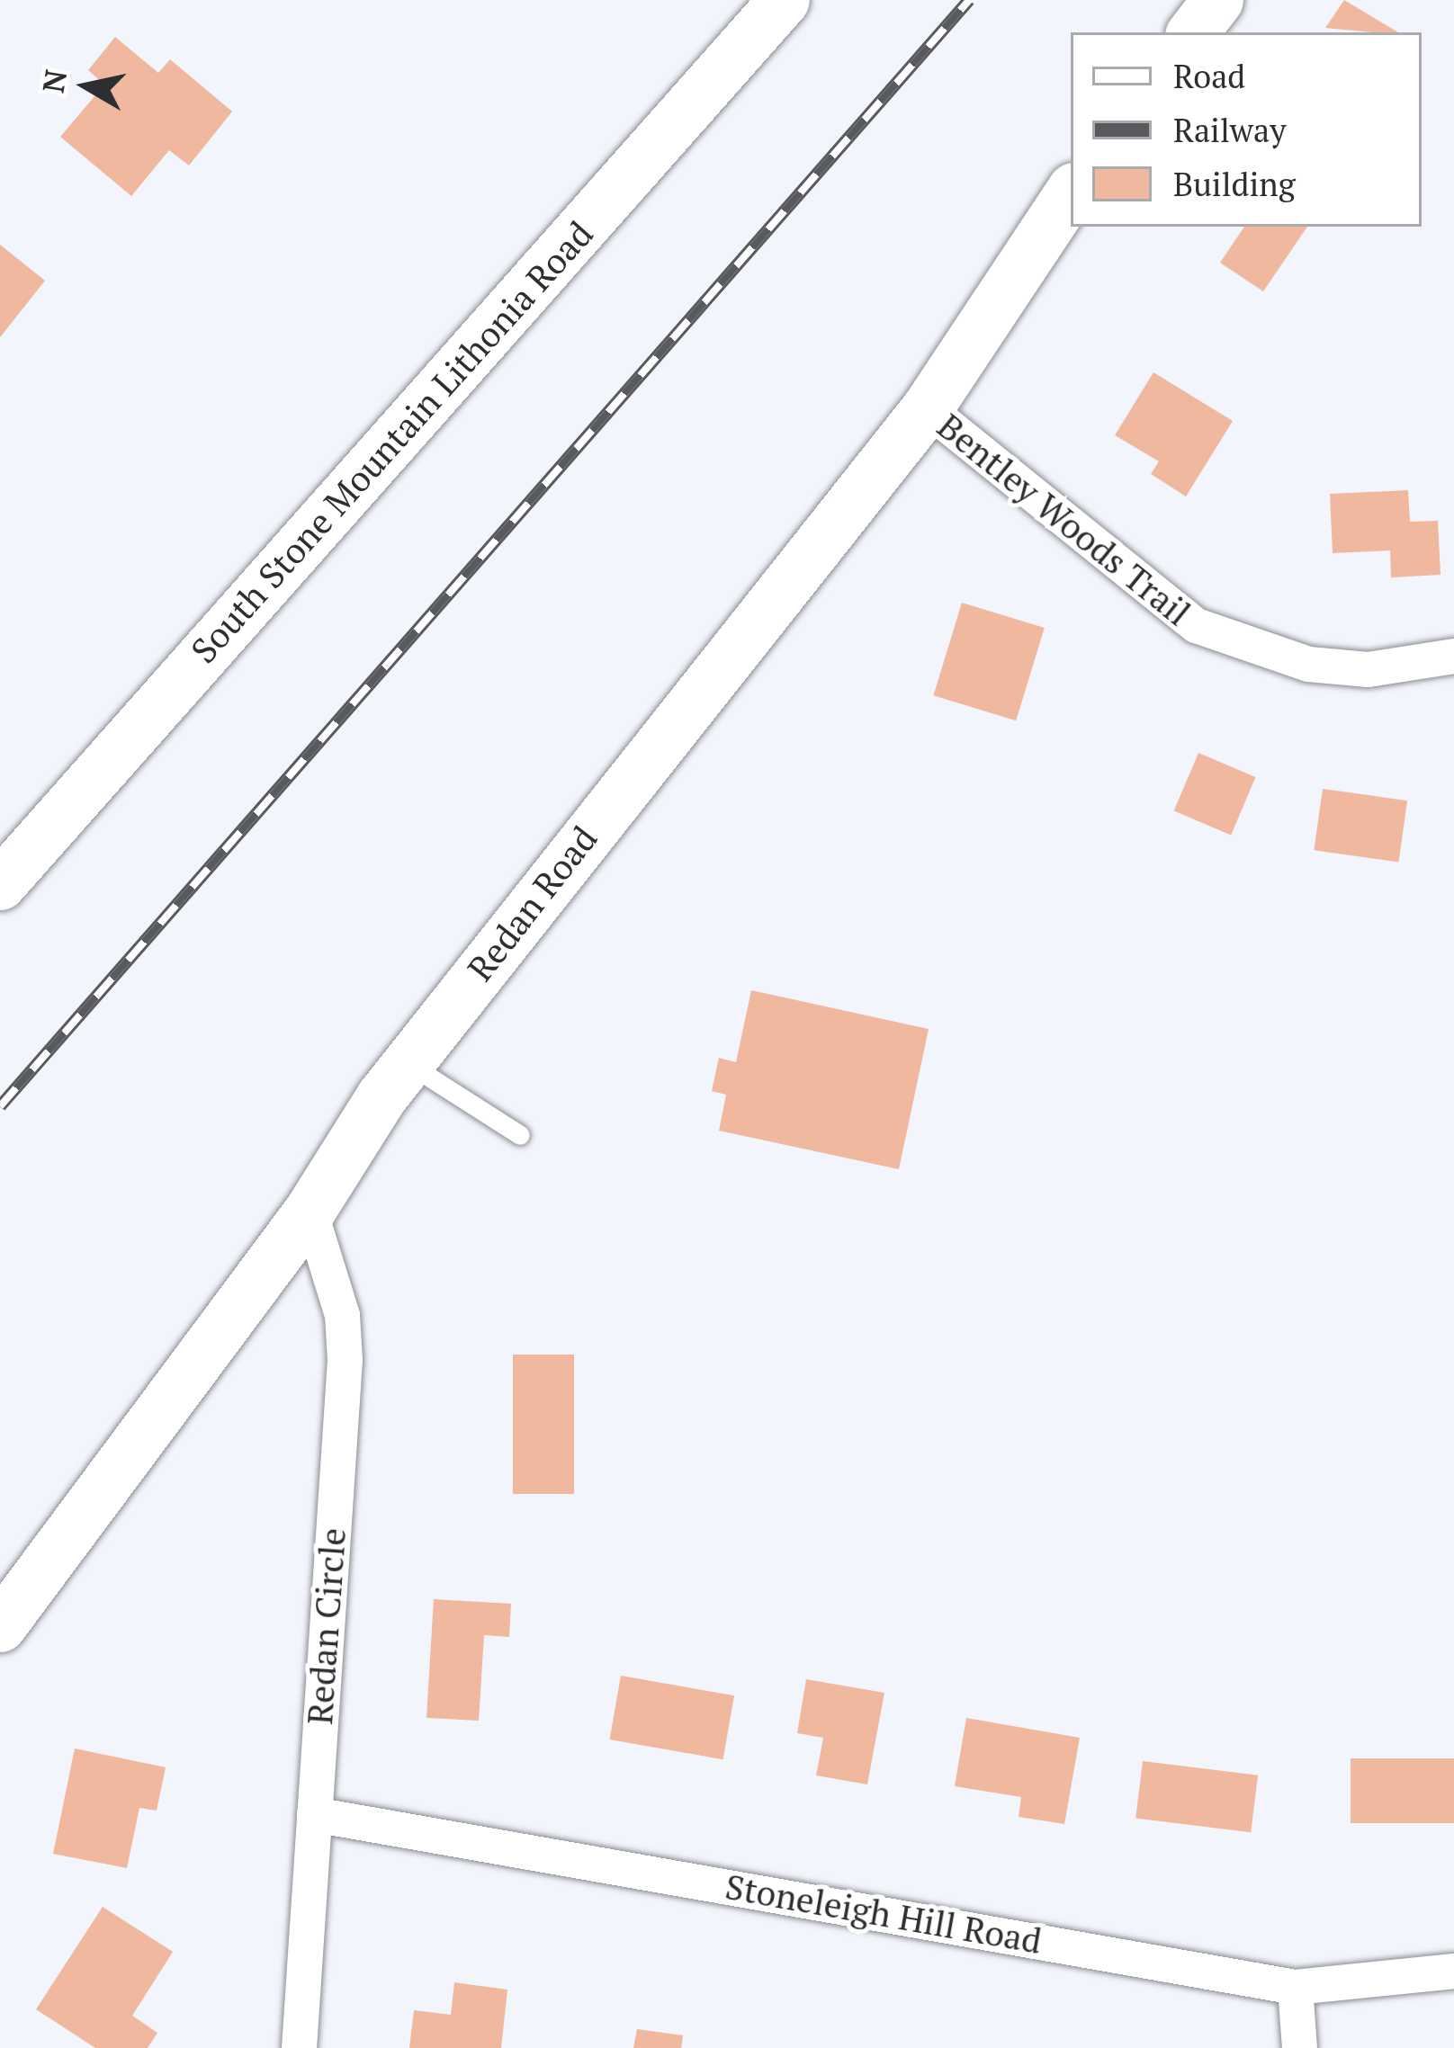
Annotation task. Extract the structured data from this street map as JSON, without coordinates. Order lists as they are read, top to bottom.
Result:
{
  "streets": {
    "main road": ["South Stone Mountain Lithonia Road", "Redan Road"],
    "street": ["Bentley Woods Trail", "Redan Circle", "Stoneleigh Hill Road"]
  },
  "crossings": [
    ["Bentley Woods Trail", "Redan Road"],
    ["Redan Road", "Redan Circle"],
    ["Redan Circle", "Stoneleigh Hill Road"]
  ],
  "legend": ["Road", "Railway", "Building"],
  "north": "left"
}
